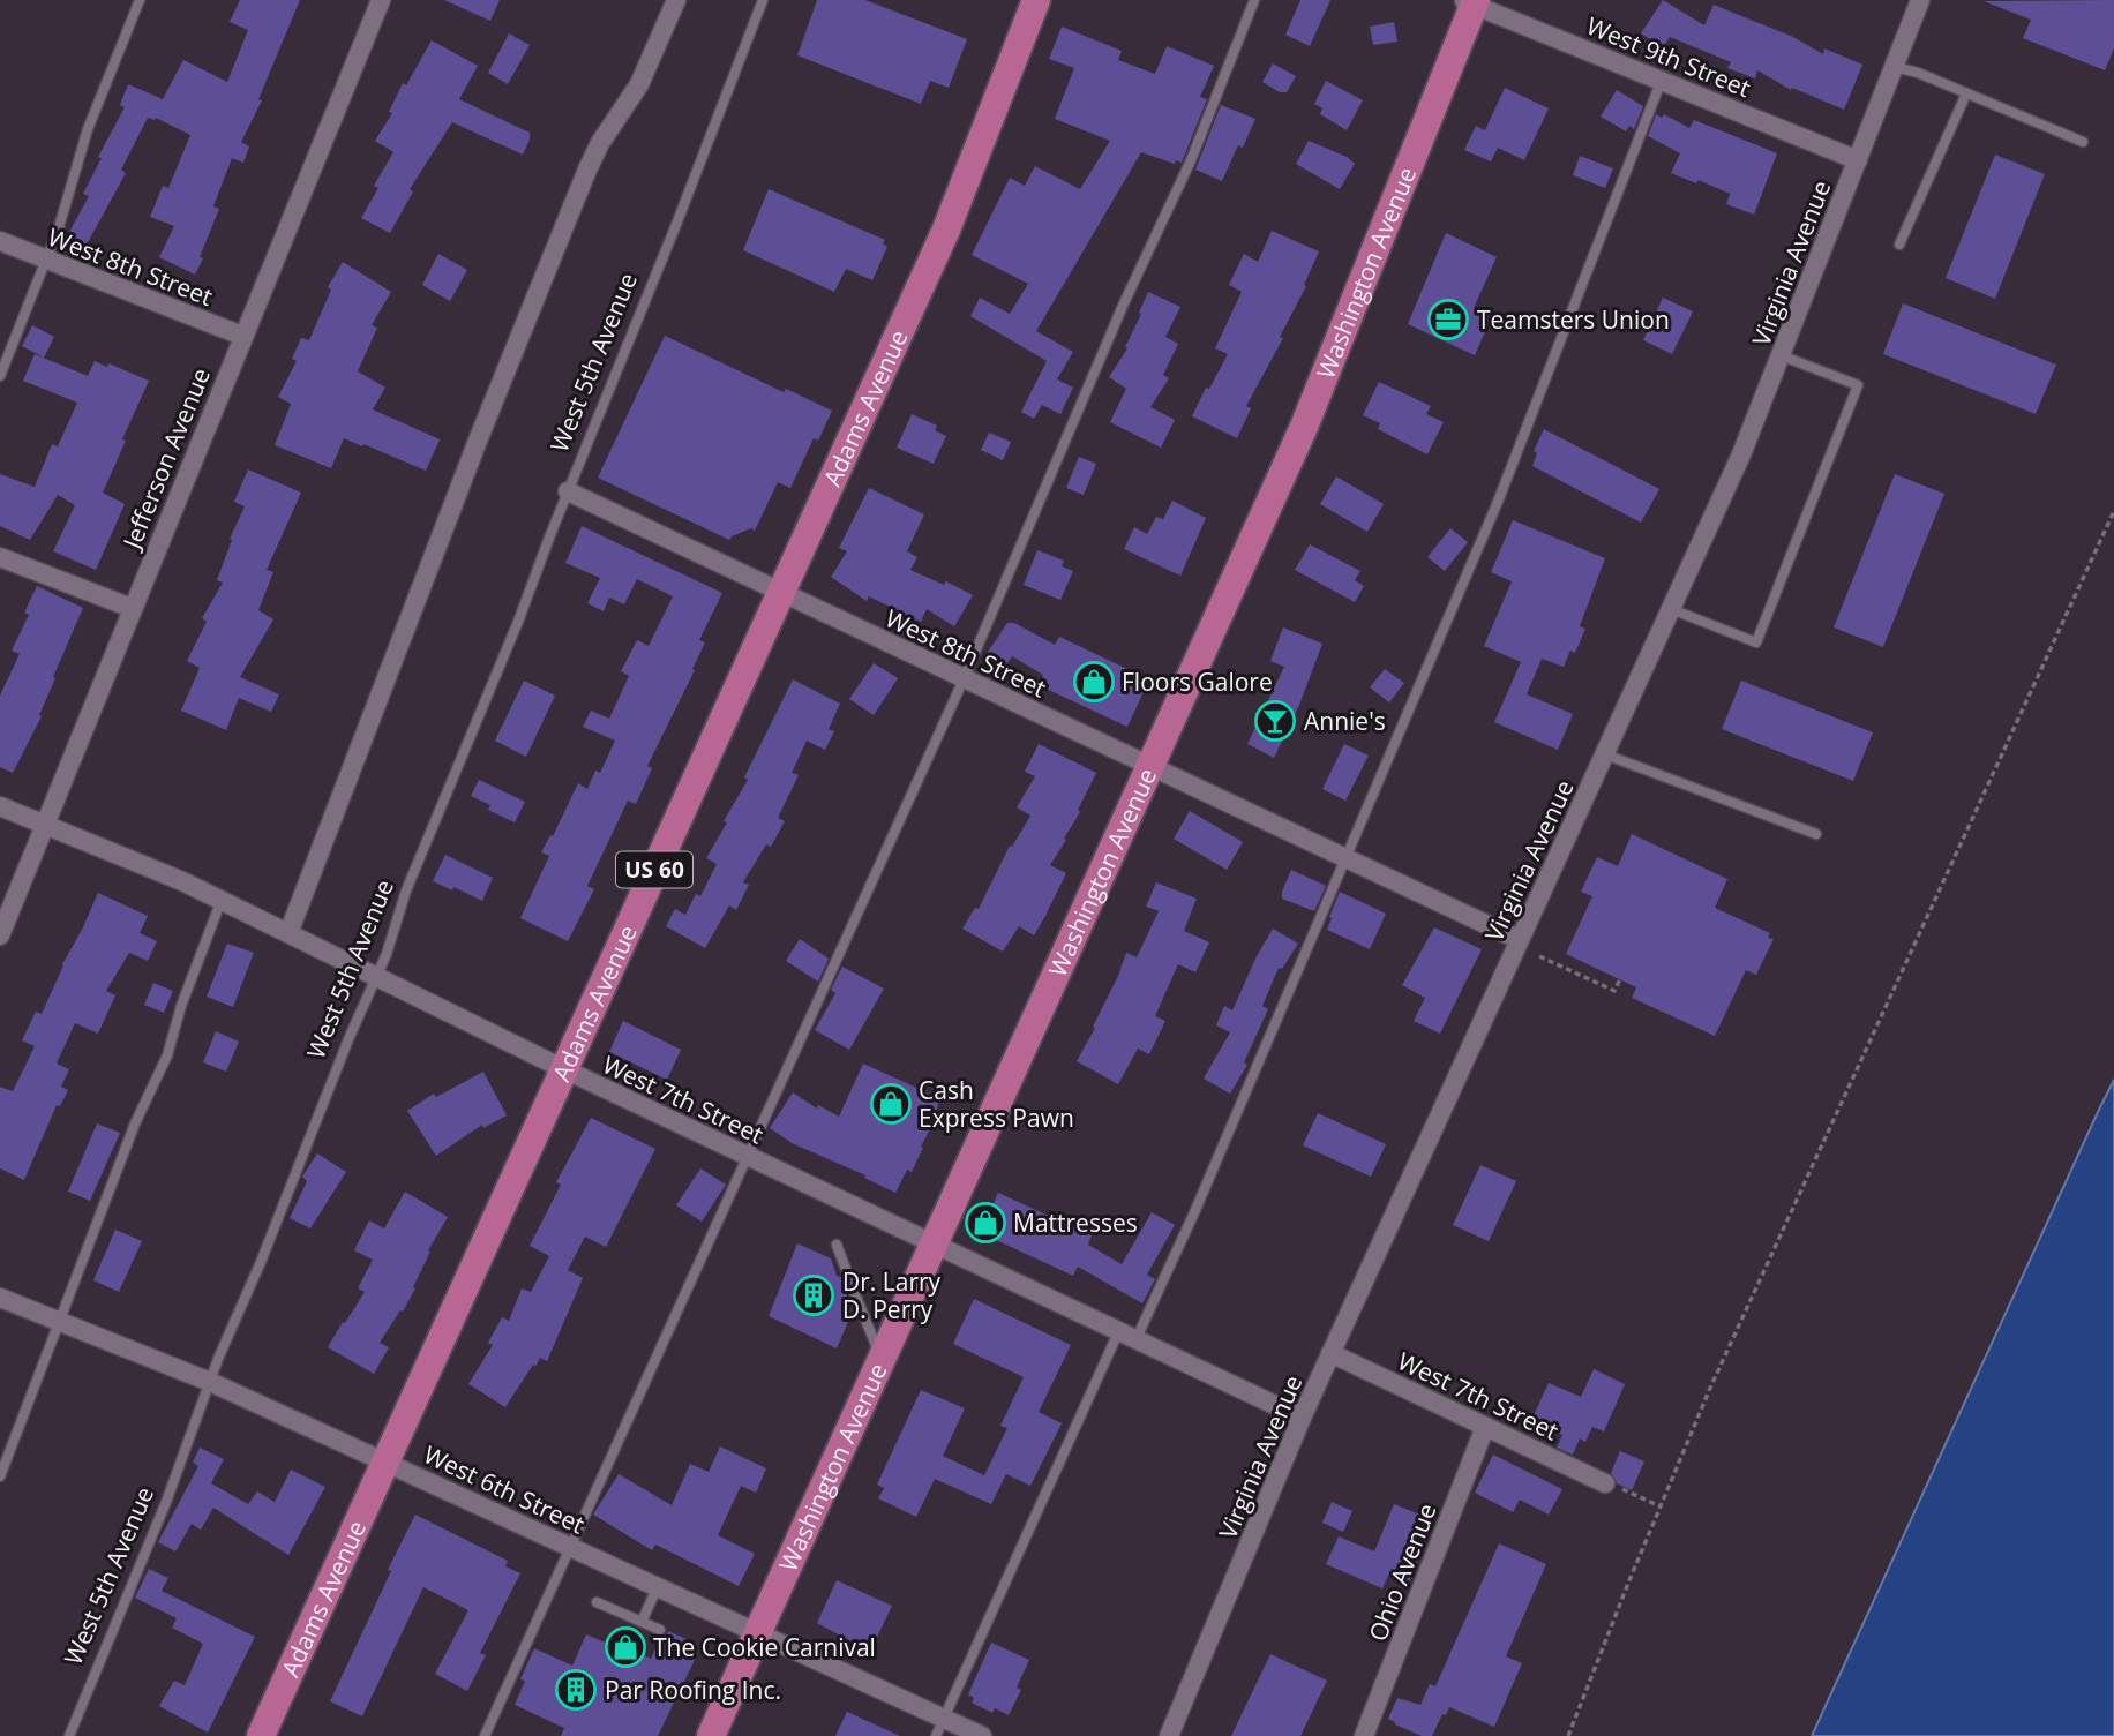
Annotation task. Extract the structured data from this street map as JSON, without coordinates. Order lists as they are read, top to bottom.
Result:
{
  "streets": {
    "main road": ["Washington Avenue", "Adams Avenue", "US 60"],
    "street": [
      "West 9th Street",
      "Virginia Avenue",
      "West 8th Street",
      "Jefferson Avenue",
      "West 7th Street",
      "West 6th Street",
      "Ohio Avenue"
    ],
    "lane": ["West 5th Avenue"]
  },
  "crossings": [
    ["West 9th Street", "Virginia Avenue"],
    ["West 9th Street", "Washington Avenue"],
    ["Virginia Avenue", "West 8th Street"],
    ["Virginia Avenue", "West 7th Street"],
    ["West 8th Street", "Washington Avenue"],
    ["West 8th Street", "West 5th Avenue"],
    ["West 8th Street", "Adams Avenue"],
    ["West 8th Street", "Jefferson Avenue"],
    ["Washington Avenue", "West 7th Street"],
    ["Washington Avenue", "West 6th Street"],
    ["West 5th Avenue", "West 7th Street"],
    ["West 5th Avenue", "West 6th Street"],
    ["Adams Avenue", "West 7th Street"],
    ["Adams Avenue", "West 6th Street"],
    ["Jefferson Avenue", "West 7th Street"],
    ["West 7th Street", "Ohio Avenue"]
  ],
  "places": {
    "office": ["Teamsters Union"],
    "shop": [
      "Floors Galore",
      "Cash Express Pawn",
      "Mattresses",
      "The Cookie Carnival"
    ],
    "bar": ["Annie's"],
    "building": ["Dr. Larry D. Perry", "Par Roofing Inc."]
  }
}
